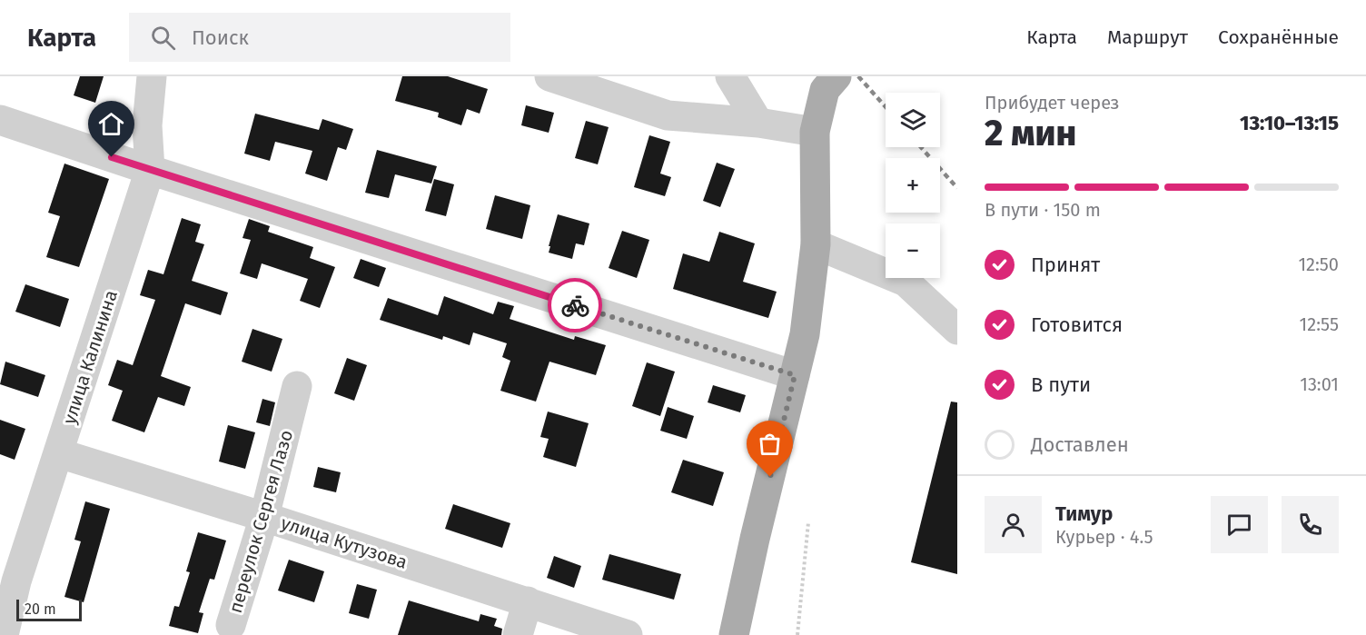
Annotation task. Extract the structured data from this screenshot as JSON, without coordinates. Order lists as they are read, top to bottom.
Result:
{
  "streets": {
    "street": ["улица Калинина", "переулок Сергея Лазо", "улица Кутузова"]
  },
  "crossings": [
    ["улица Калинина", "улица Кутузова"],
    ["переулок Сергея Лазо", "улица Кутузова"]
  ],
  "scale_bar": "20 m",
  "page": {
    "header": "Карта",
    "search": "Поиск",
    "nav": ["Карта", "Маршрут", "Сохранённые"],
    "heading": ["2 мин", "Прибудет через", "13:10–13:15"],
    "panel": ["Тимур", "Курьер · 4.5"],
    "map_buttons": ["+", "−"],
    "bar": "В пути · 150 m",
    "list": [
      ["Принят", "12:50"],
      ["Готовится", "12:55"],
      ["В пути", "13:01"],
      "Доставлен"
    ],
    "scale": "20 m"
  }
}
